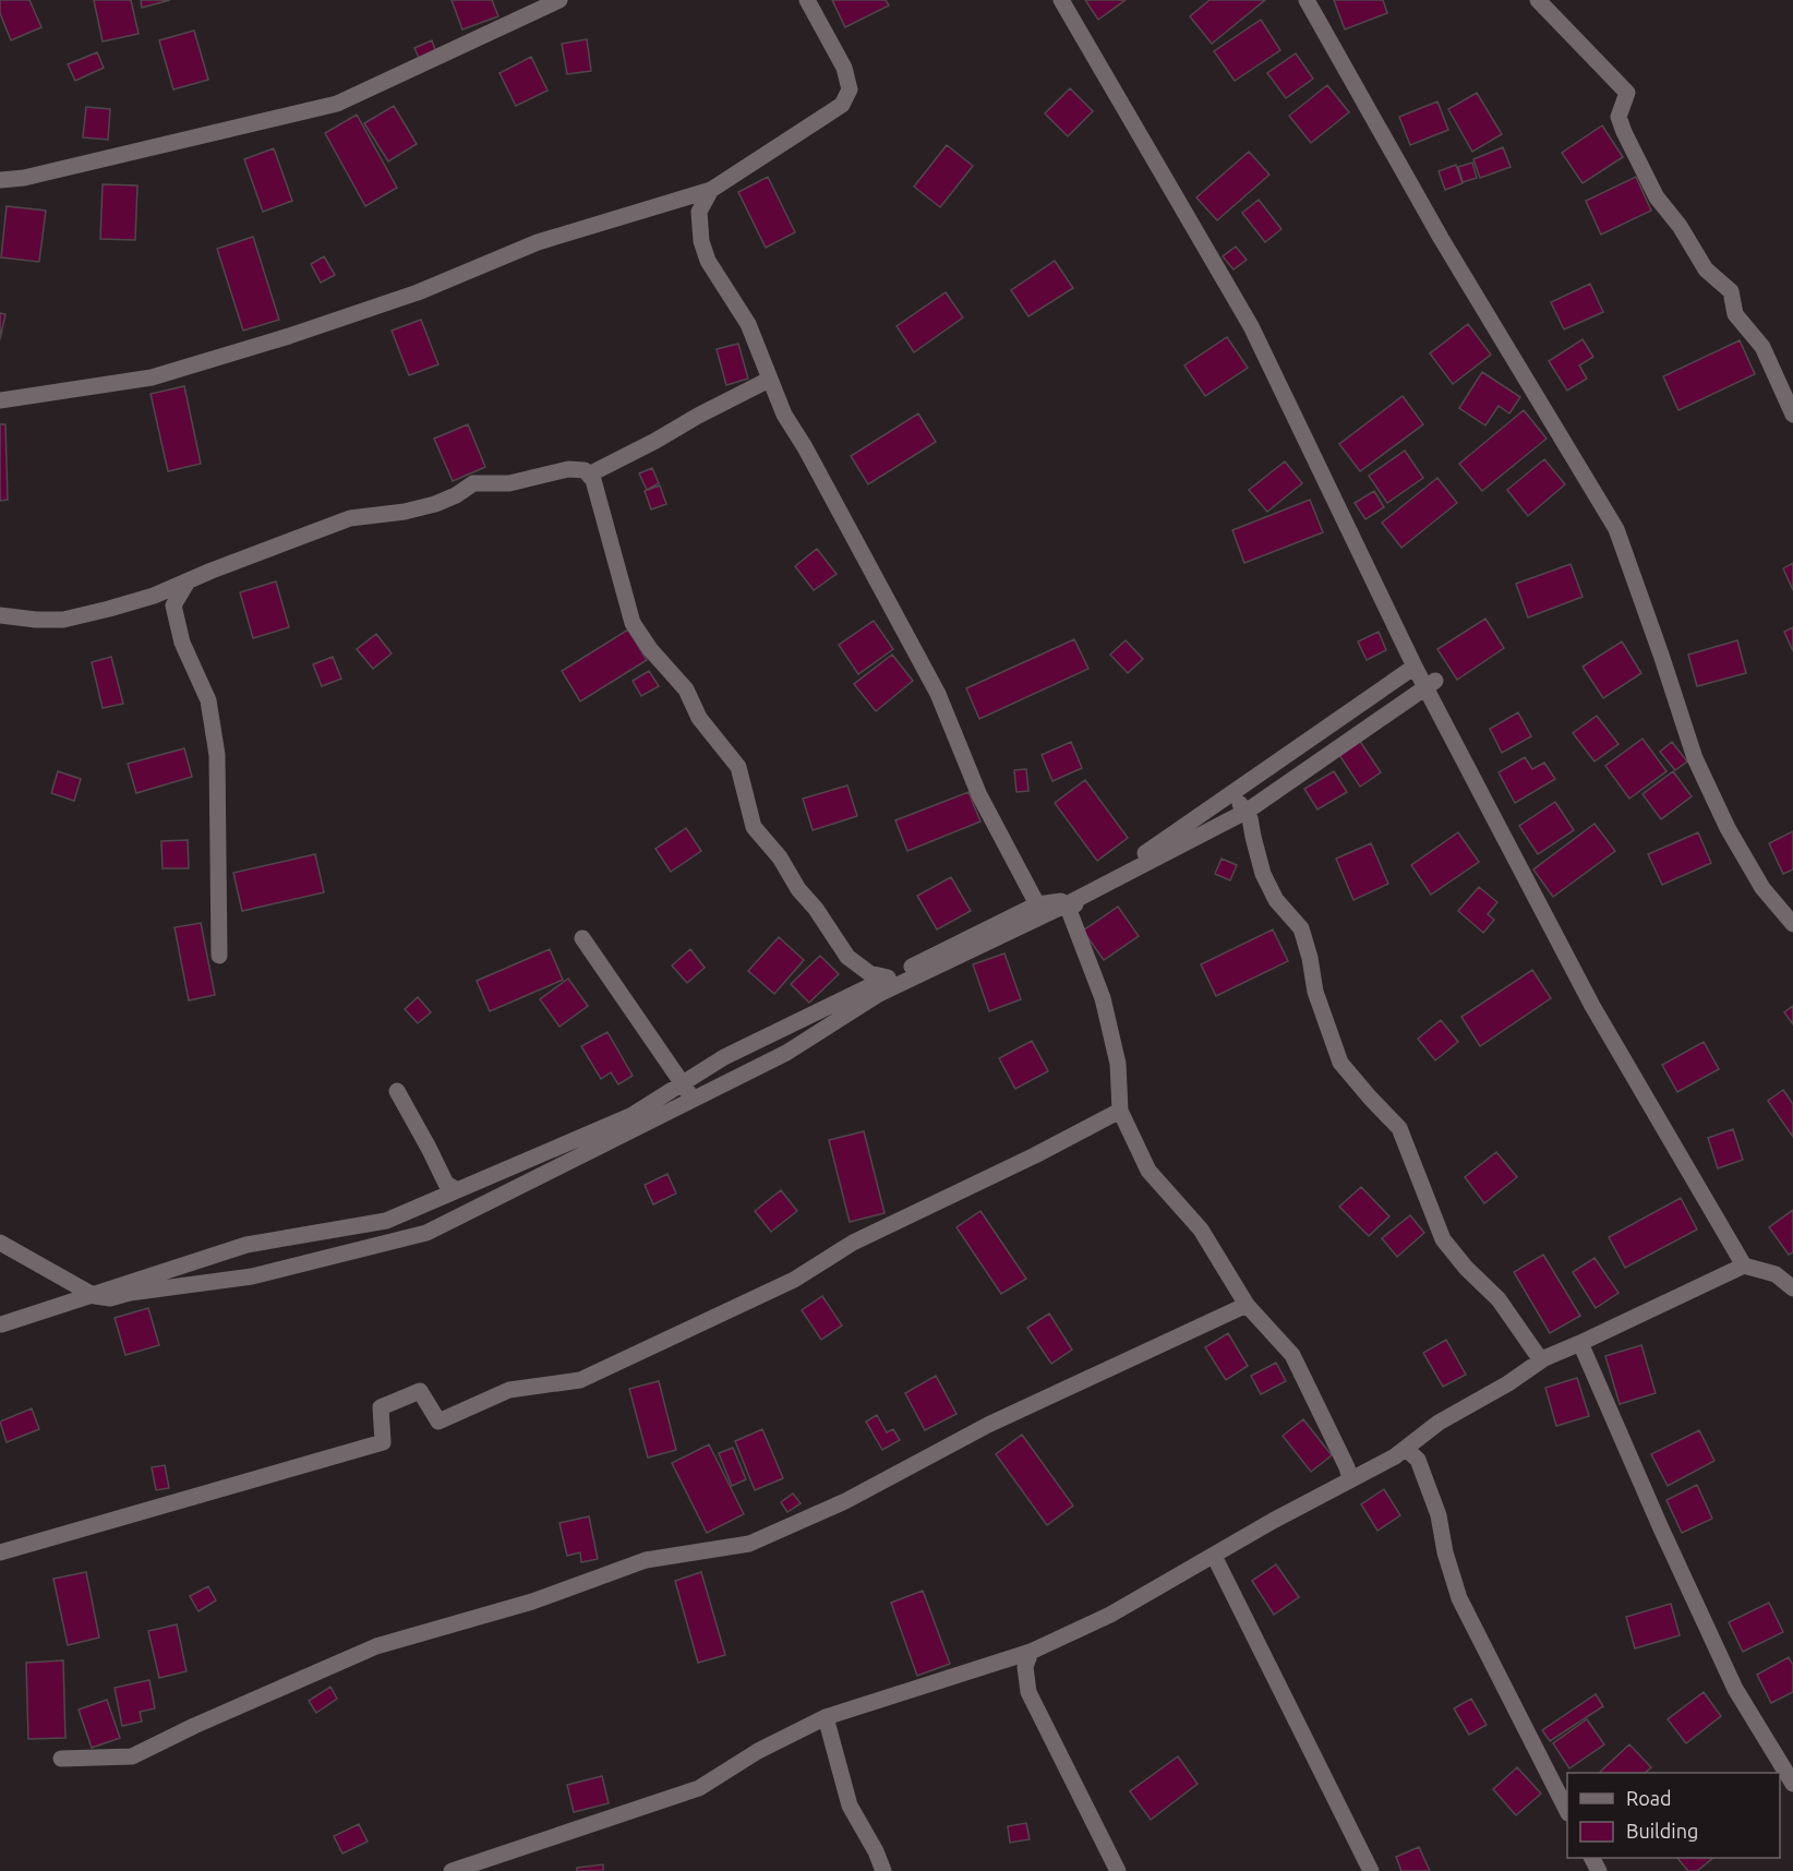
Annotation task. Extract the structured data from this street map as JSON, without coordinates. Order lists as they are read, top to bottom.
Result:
{
  "legend": ["Road", "Building"]
}
